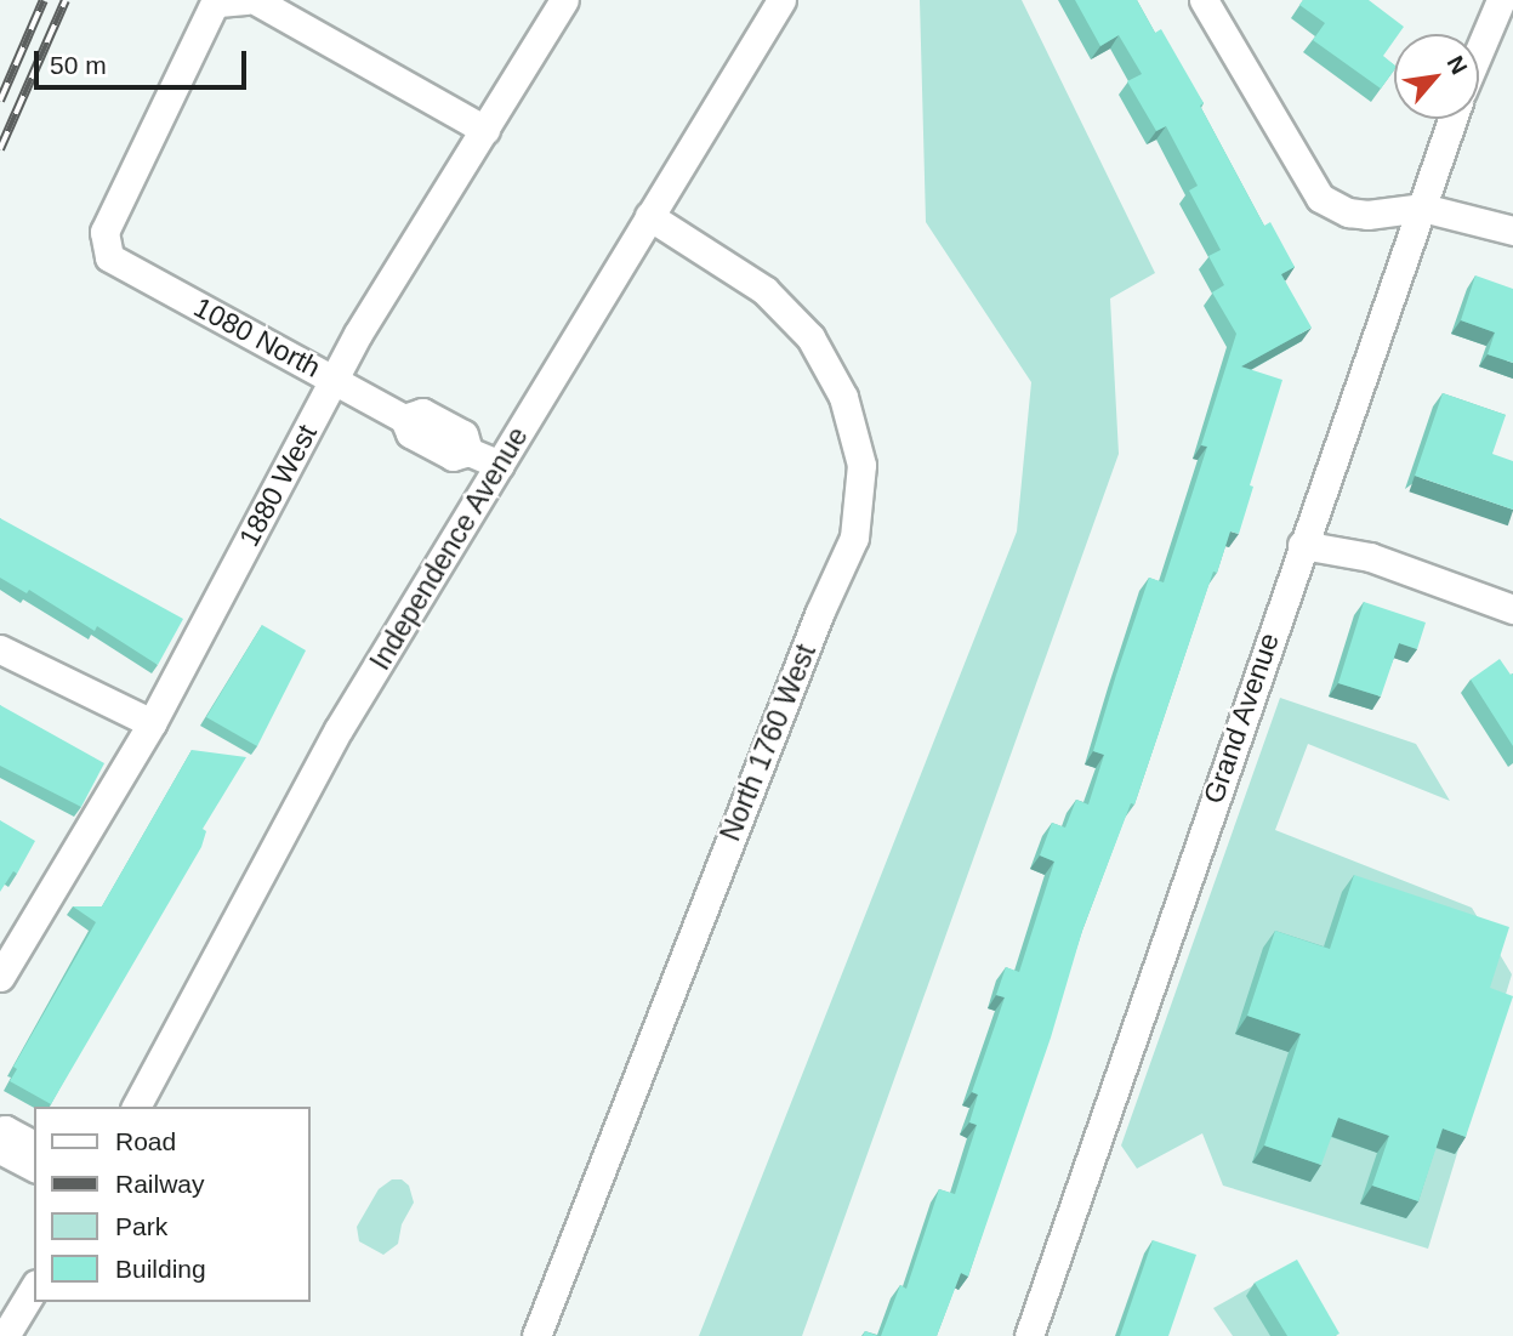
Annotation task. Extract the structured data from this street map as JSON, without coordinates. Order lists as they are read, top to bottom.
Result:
{
  "streets": {
    "street": [
      "1080 North",
      "1880 West",
      "Independence Avenue",
      "Grand Avenue",
      "North 1760 West"
    ]
  },
  "crossings": [
    ["1080 North", "1880 West"],
    ["1080 North", "Independence Avenue"],
    ["Independence Avenue", "North 1760 West"]
  ],
  "legend": [
    "Road",
    "Railway",
    "Park",
    "Building"
  ],
  "scale_bar": "50 m",
  "north": "top right"
}
